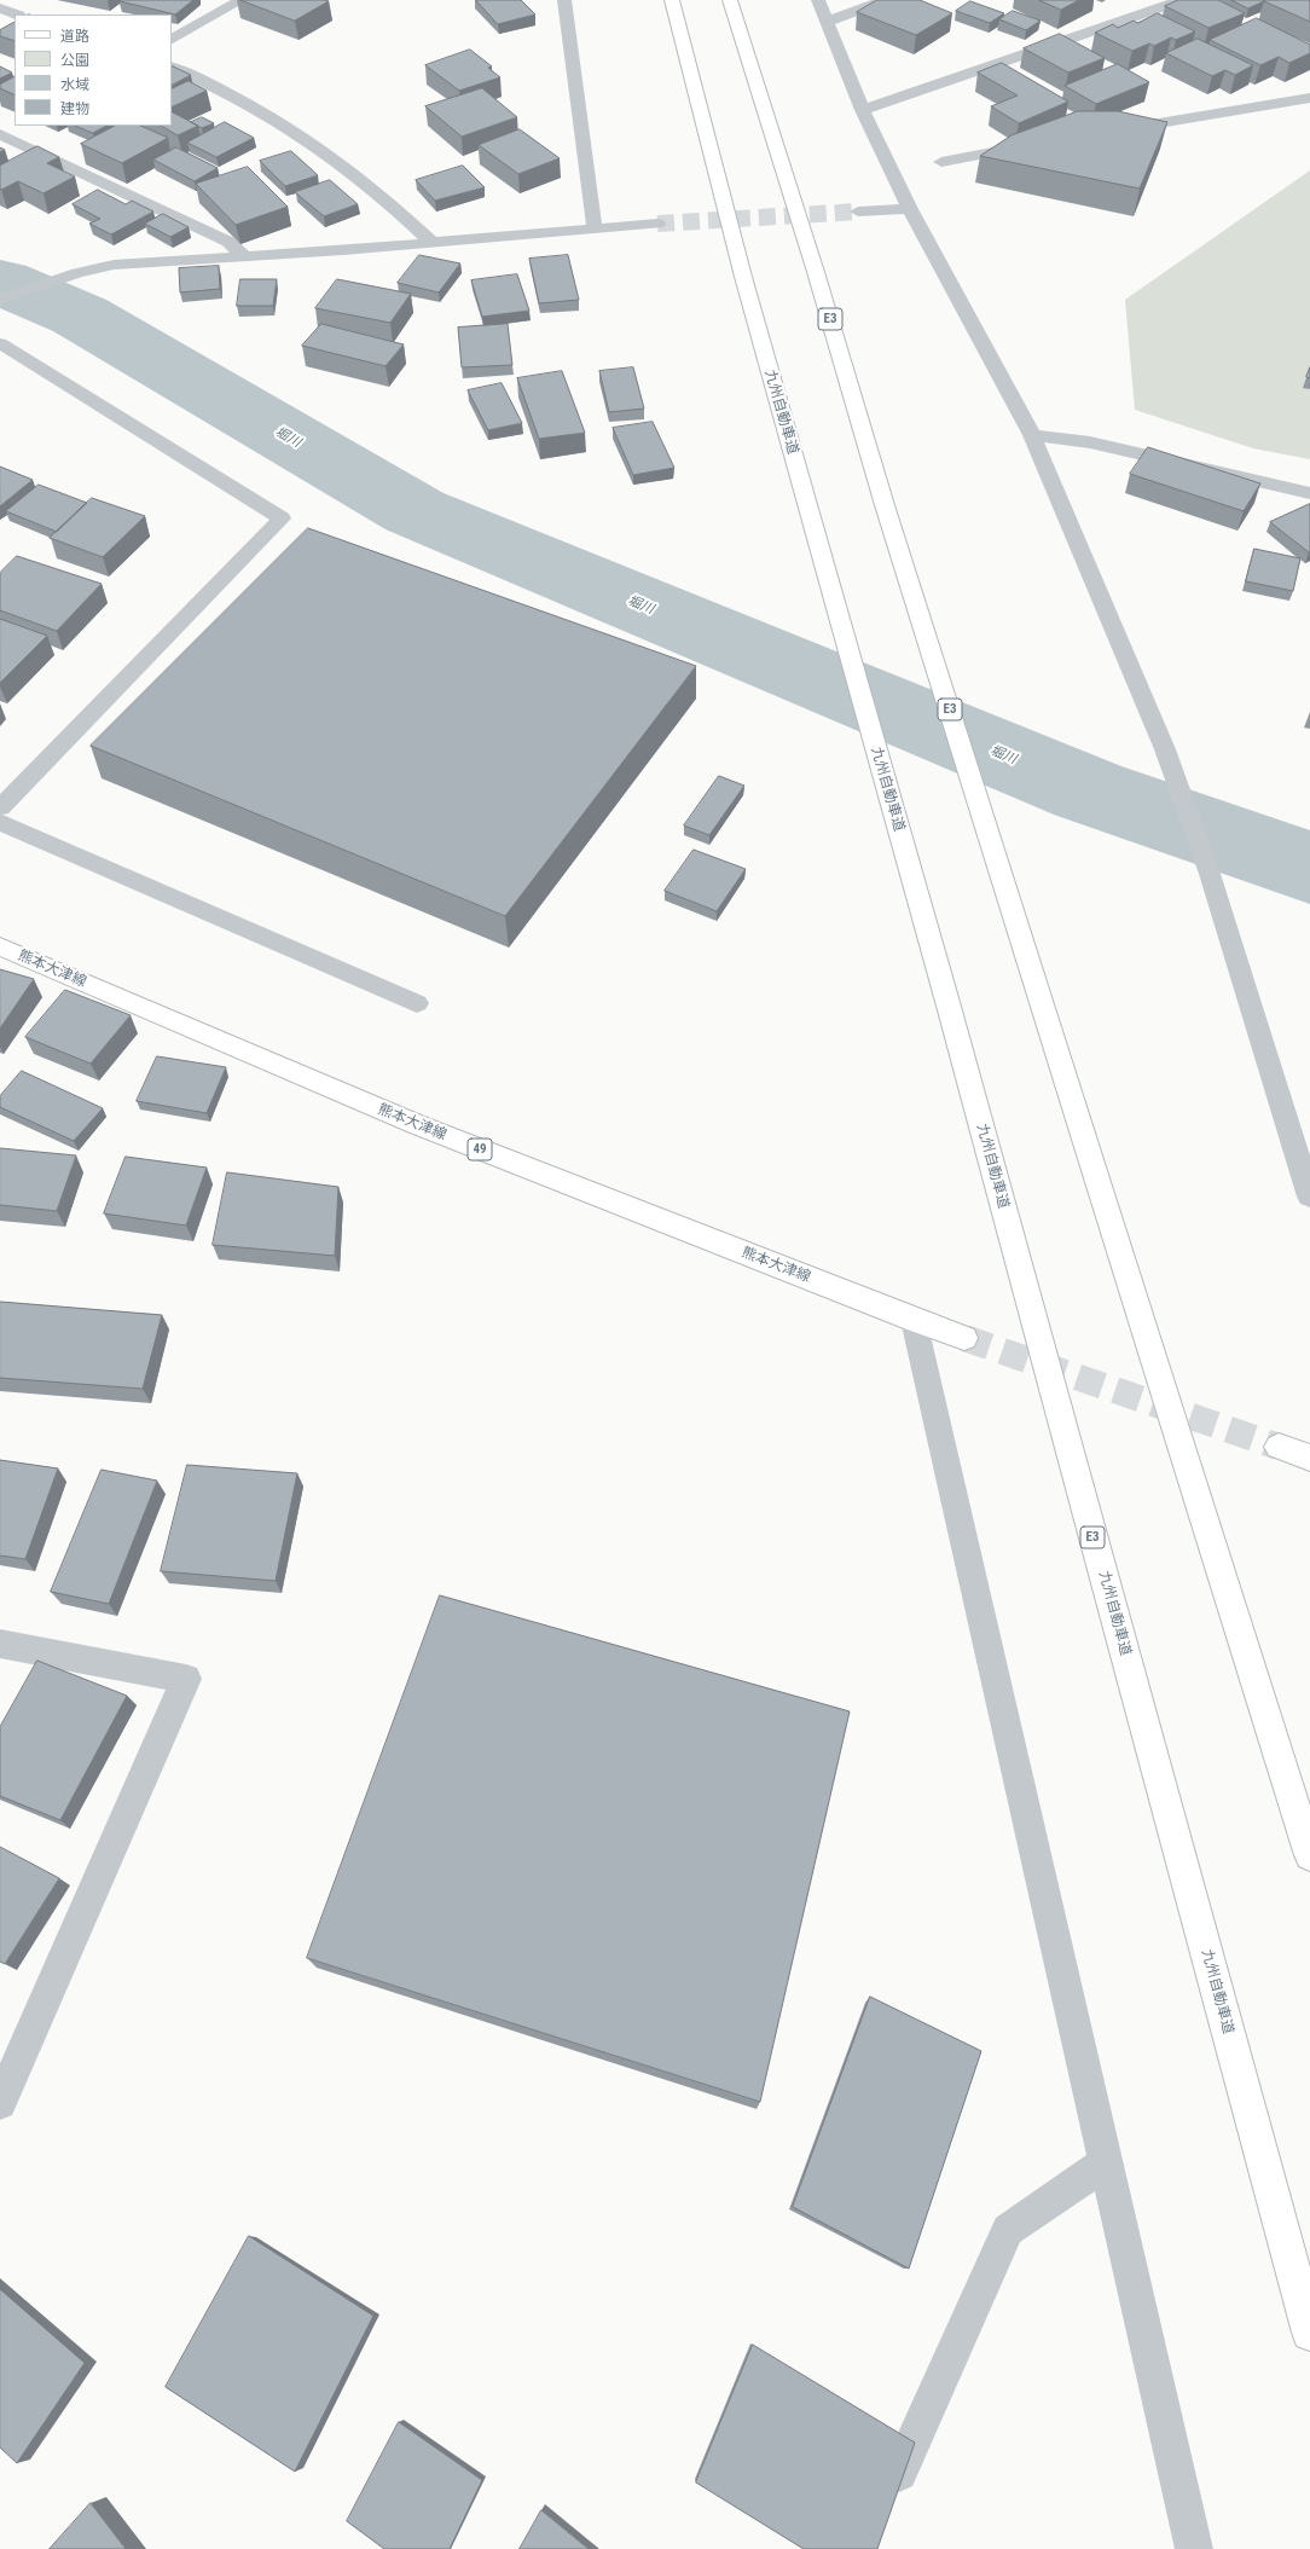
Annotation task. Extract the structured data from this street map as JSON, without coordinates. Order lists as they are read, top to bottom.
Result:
{
  "streets": {
    "main road": [
      "E3",
      "九州自動車道",
      "熊本大津線",
      "49"
    ]
  },
  "water": ["堀川"],
  "legend": [
    "道路",
    "公園",
    "水域",
    "建物"
  ]
}
